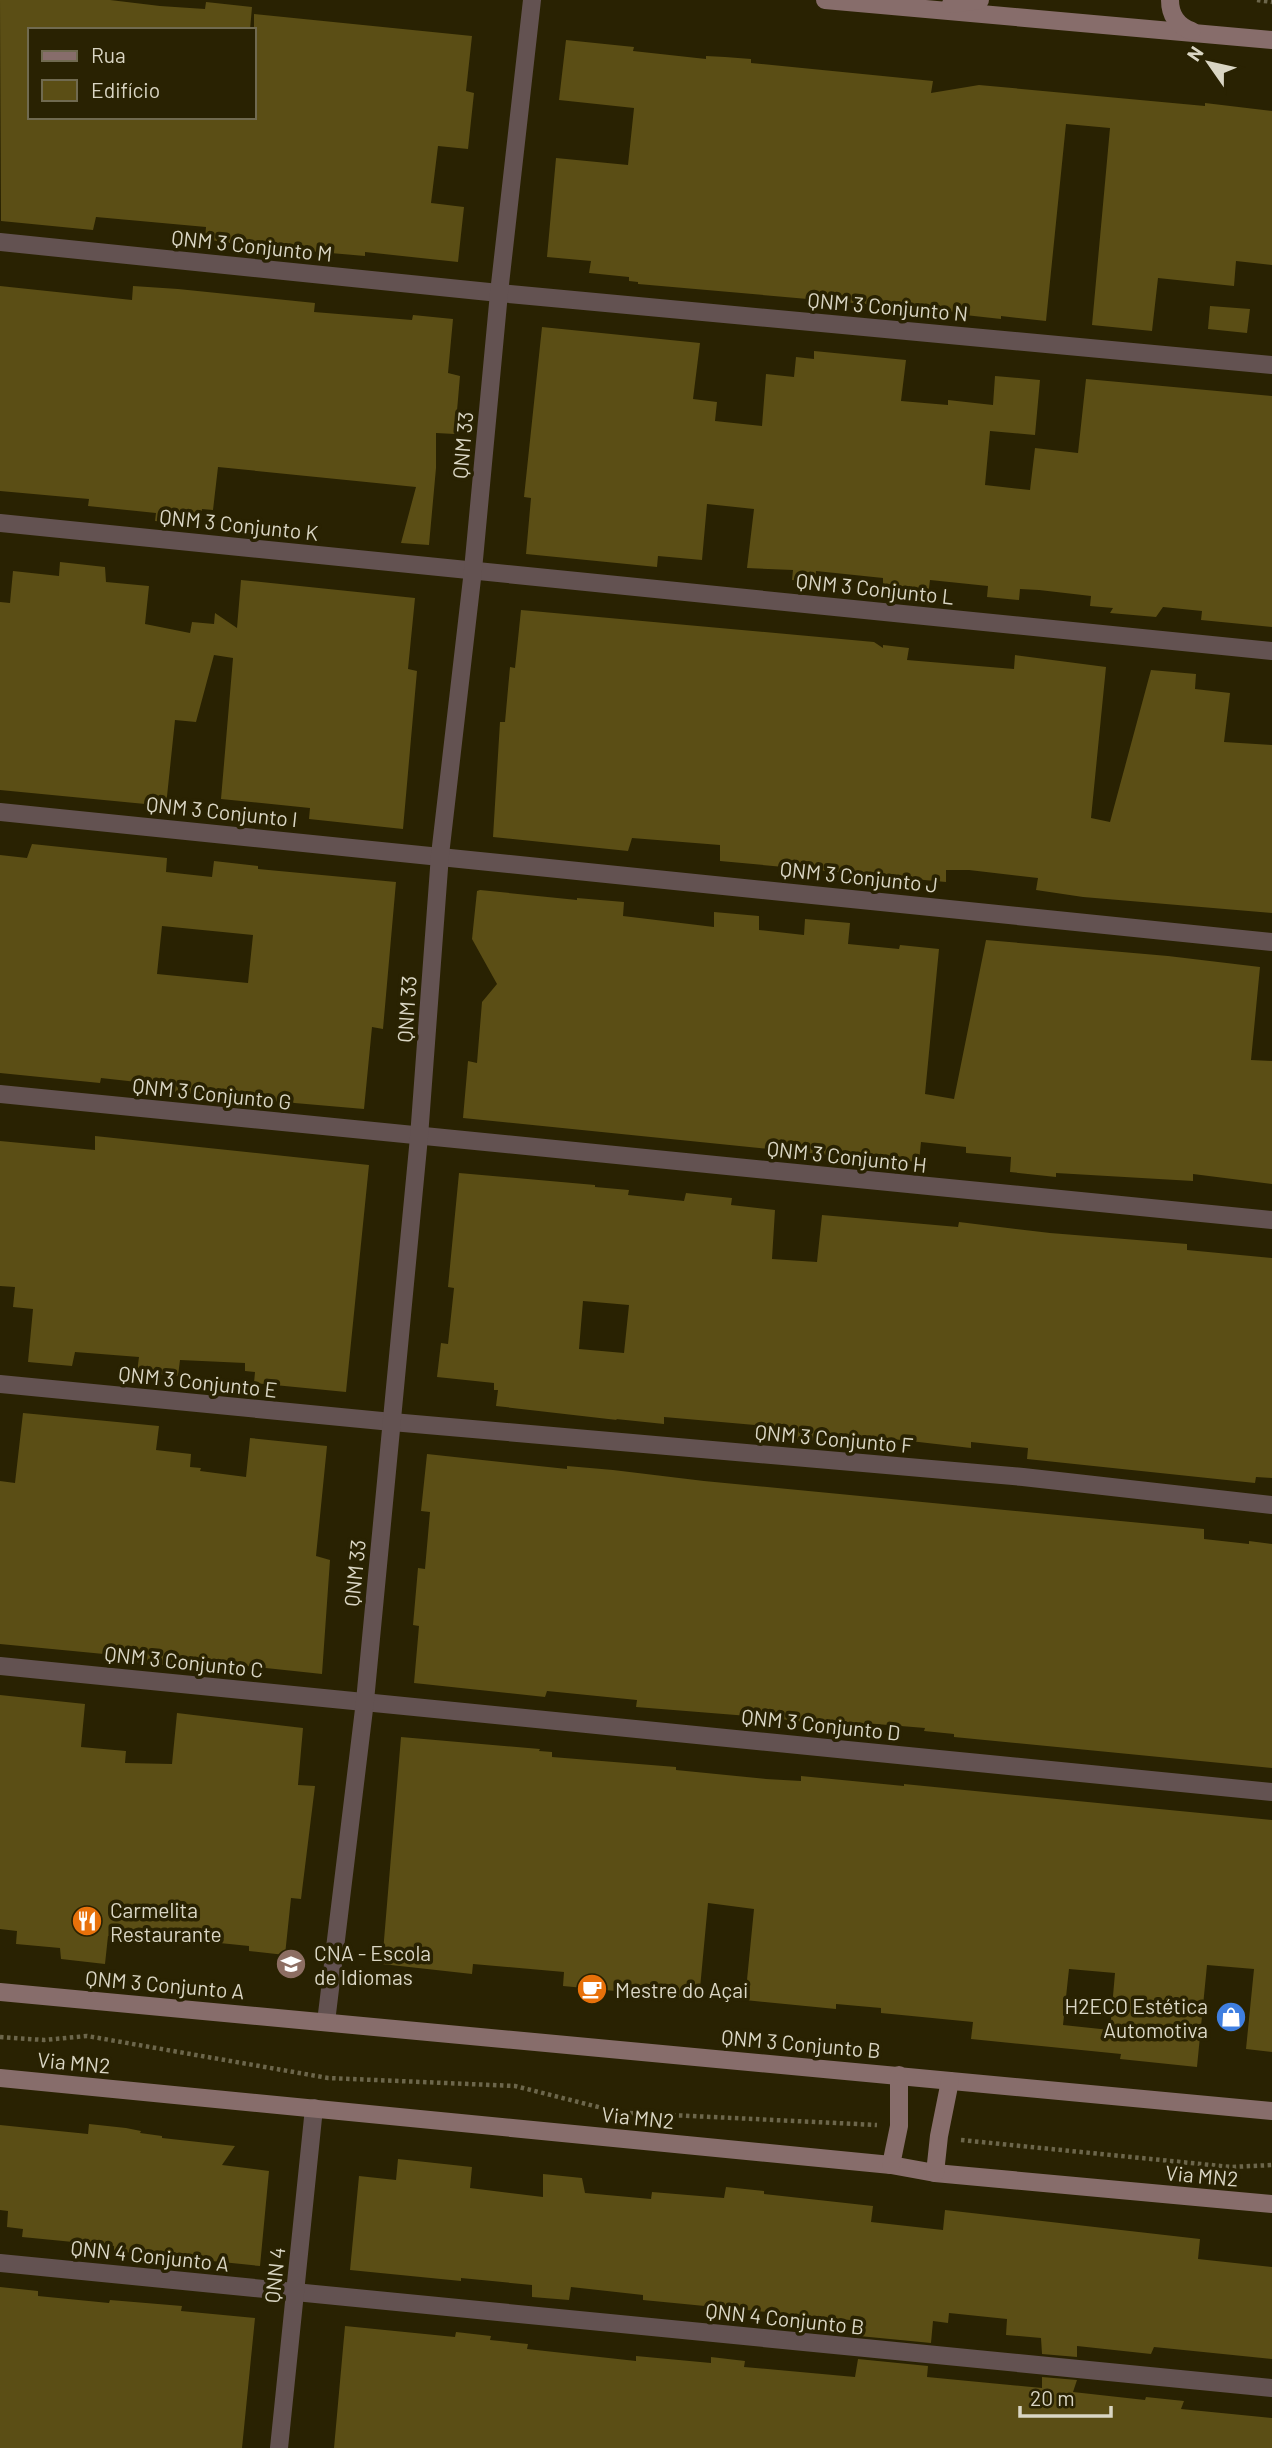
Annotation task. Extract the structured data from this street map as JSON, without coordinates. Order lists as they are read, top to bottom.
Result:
{
  "streets": {
    "main road": ["QNM 3 Conjunto A", "QNM 3 Conjunto B", "Via MN2"],
    "street": [
      "QNM 3 Conjunto M",
      "QNM 3 Conjunto N",
      "QNM 33",
      "QNM 3 Conjunto K",
      "QNM 3 Conjunto L",
      "QNM 3 Conjunto I",
      "QNM 3 Conjunto J",
      "QNM 3 Conjunto G",
      "QNM 3 Conjunto H",
      "QNM 3 Conjunto E",
      "QNM 3 Conjunto F",
      "QNM 3 Conjunto C",
      "QNM 3 Conjunto D",
      "QNN 4 Conjunto A",
      "QNN 4",
      "QNN 4 Conjunto B"
    ]
  },
  "crossings": [
    ["QNM 3 Conjunto M", "QNM 3 Conjunto N"],
    ["QNM 3 Conjunto M", "QNM 33"],
    ["QNM 3 Conjunto N", "QNM 33"],
    ["QNM 33", "QNM 3 Conjunto K"],
    ["QNM 33", "QNM 3 Conjunto L"],
    ["QNM 33", "QNM 3 Conjunto I"],
    ["QNM 33", "QNM 3 Conjunto J"],
    ["QNM 33", "QNM 3 Conjunto G"],
    ["QNM 33", "QNM 3 Conjunto H"],
    ["QNM 33", "QNM 3 Conjunto E"],
    ["QNM 33", "QNM 3 Conjunto F"],
    ["QNM 33", "QNM 3 Conjunto C"],
    ["QNM 33", "QNM 3 Conjunto D"],
    ["QNM 33", "QNM 3 Conjunto A"],
    ["QNM 33", "QNM 3 Conjunto B"],
    ["QNM 3 Conjunto K", "QNM 3 Conjunto L"],
    ["QNM 3 Conjunto I", "QNM 3 Conjunto J"],
    ["QNM 3 Conjunto G", "QNM 3 Conjunto H"],
    ["QNM 3 Conjunto E", "QNM 3 Conjunto F"],
    ["QNM 3 Conjunto C", "QNM 3 Conjunto D"],
    ["QNM 3 Conjunto A", "QNM 3 Conjunto B"],
    ["Via MN2", "QNN 4"],
    ["QNN 4 Conjunto A", "QNN 4"],
    ["QNN 4 Conjunto A", "QNN 4 Conjunto B"],
    ["QNN 4", "QNN 4 Conjunto B"]
  ],
  "places": {
    "restaurant": ["Carmelita Restaurante"],
    "school or university": ["CNA - Escola de Idiomas"],
    "cafe": ["Mestre do Açai"],
    "shop": ["H2ECO Estética Automotiva"]
  },
  "legend": ["Rua", "Edifício"],
  "scale_bar": "20 m",
  "north": "top left"
}
